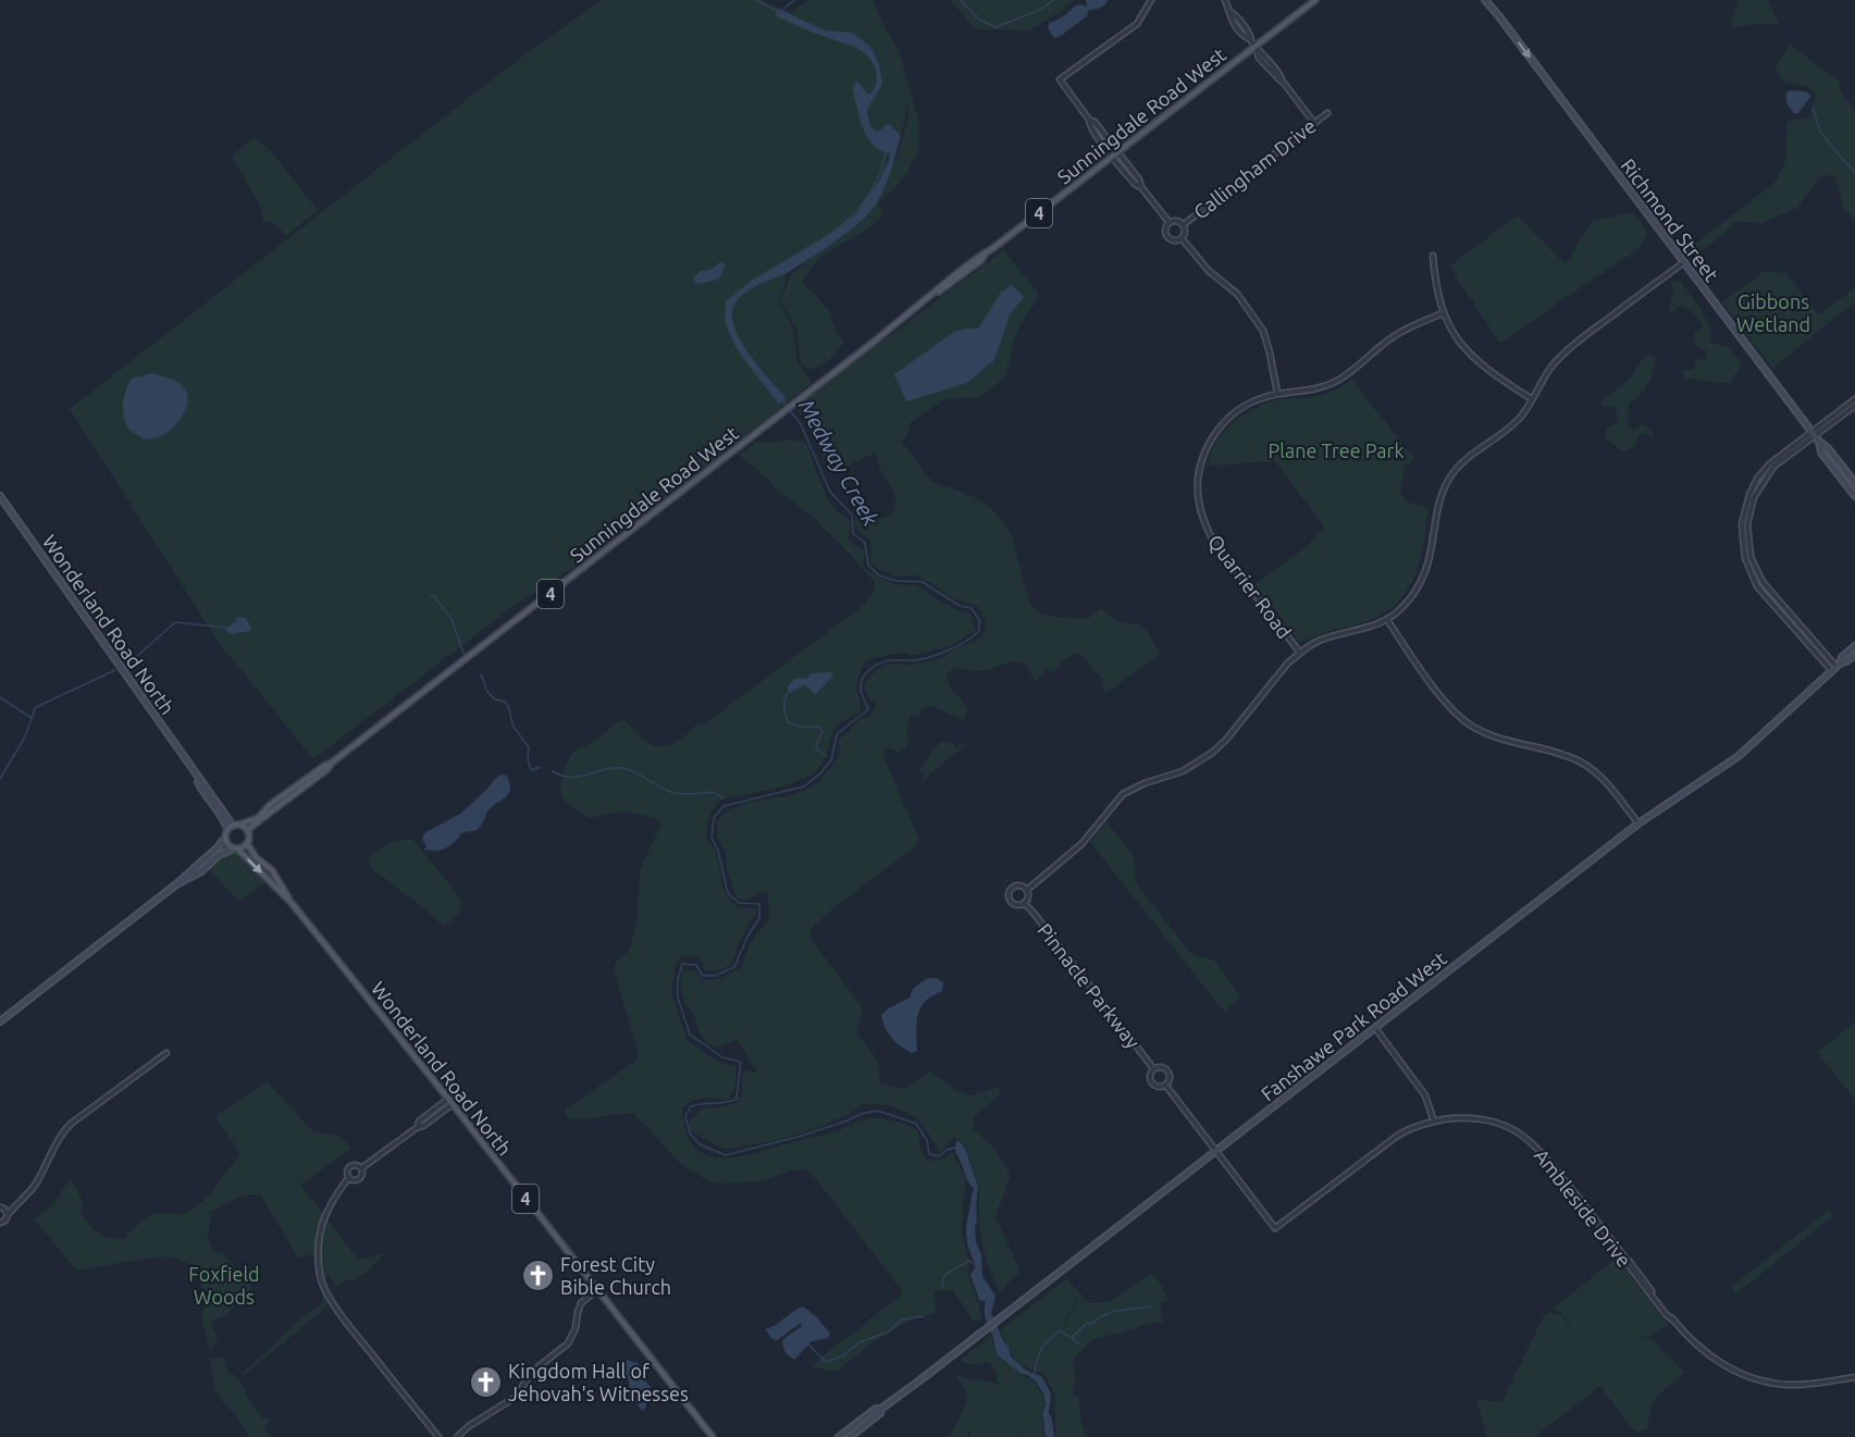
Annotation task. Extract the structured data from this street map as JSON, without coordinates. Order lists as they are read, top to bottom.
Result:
{
  "streets": {
    "main road": [
      "Sunningdale Road West",
      "4",
      "Richmond Street",
      "Wonderland Road North",
      "Fanshawe Park Road West"
    ],
    "street": [
      "Callingham Drive",
      "Quarrier Road",
      "Pinnacle Parkway",
      "Ambleside Drive"
    ]
  },
  "crossings": [
    ["Sunningdale Road West", "4"],
    ["Sunningdale Road West", "Wonderland Road North"],
    ["4", "Wonderland Road North"],
    ["Fanshawe Park Road West", "Ambleside Drive"]
  ],
  "one_way": ["Richmond Street"],
  "water": ["Medway Creek"],
  "parks": ["Gibbons Wetland", "Plane Tree Park", "Foxfield Woods"],
  "places": {
    "church": ["Forest City Bible Church", "Kingdom Hall of Jehovah's Witnesses"]
  }
}
